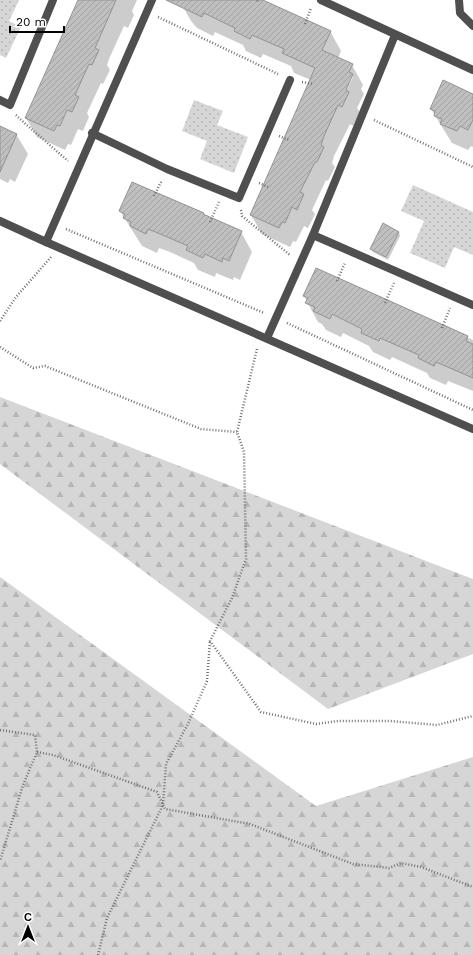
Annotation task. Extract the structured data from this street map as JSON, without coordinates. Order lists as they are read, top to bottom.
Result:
{
  "scale_bar": "20 m",
  "north": "top"
}
